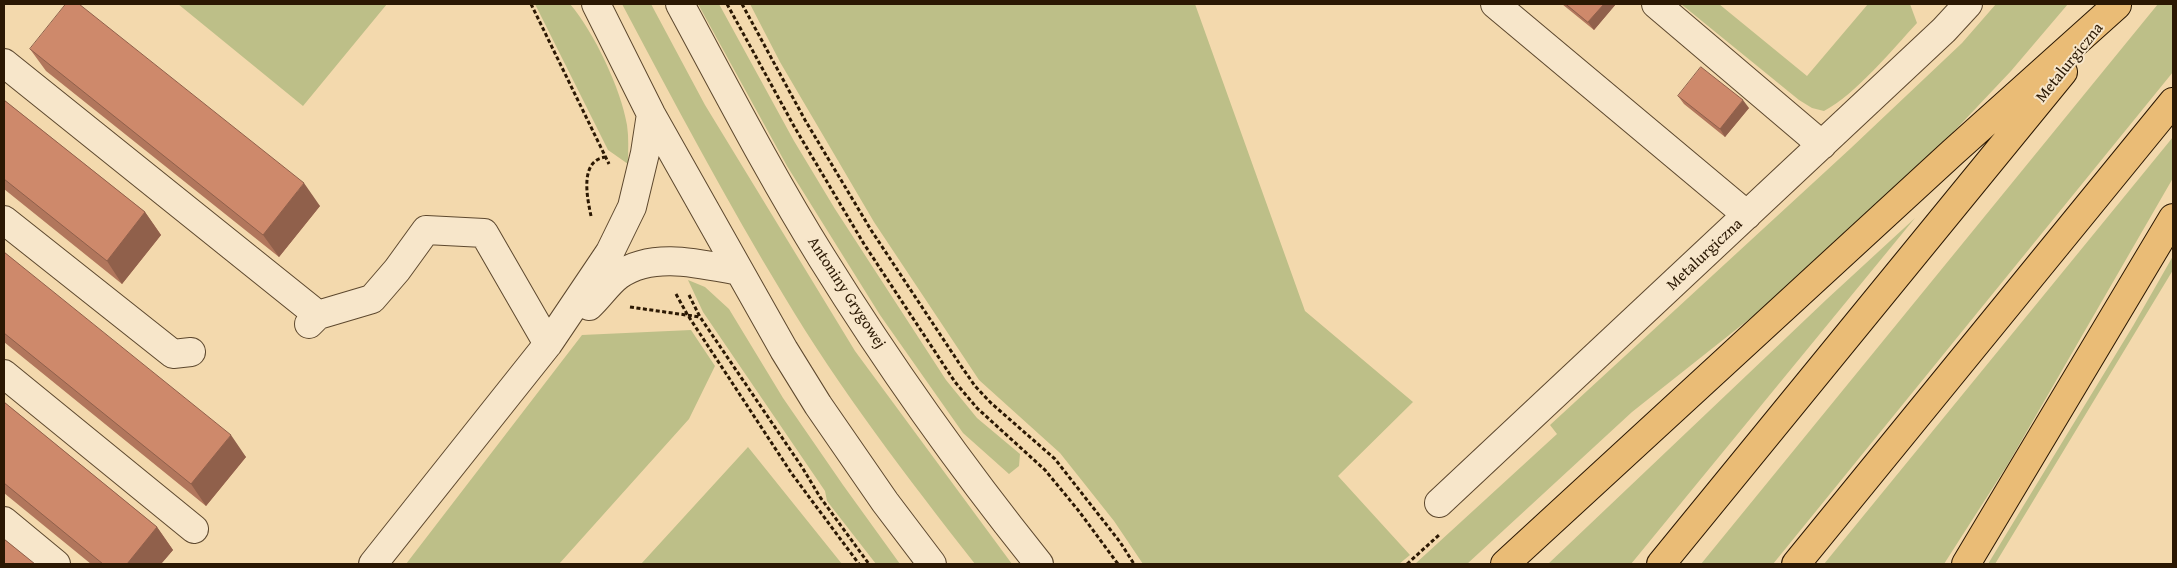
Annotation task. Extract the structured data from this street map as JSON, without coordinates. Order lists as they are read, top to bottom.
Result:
{
  "streets": {
    "main road": ["Metalurgiczna"],
    "street": ["Antoniny Grygowej"]
  }
}
